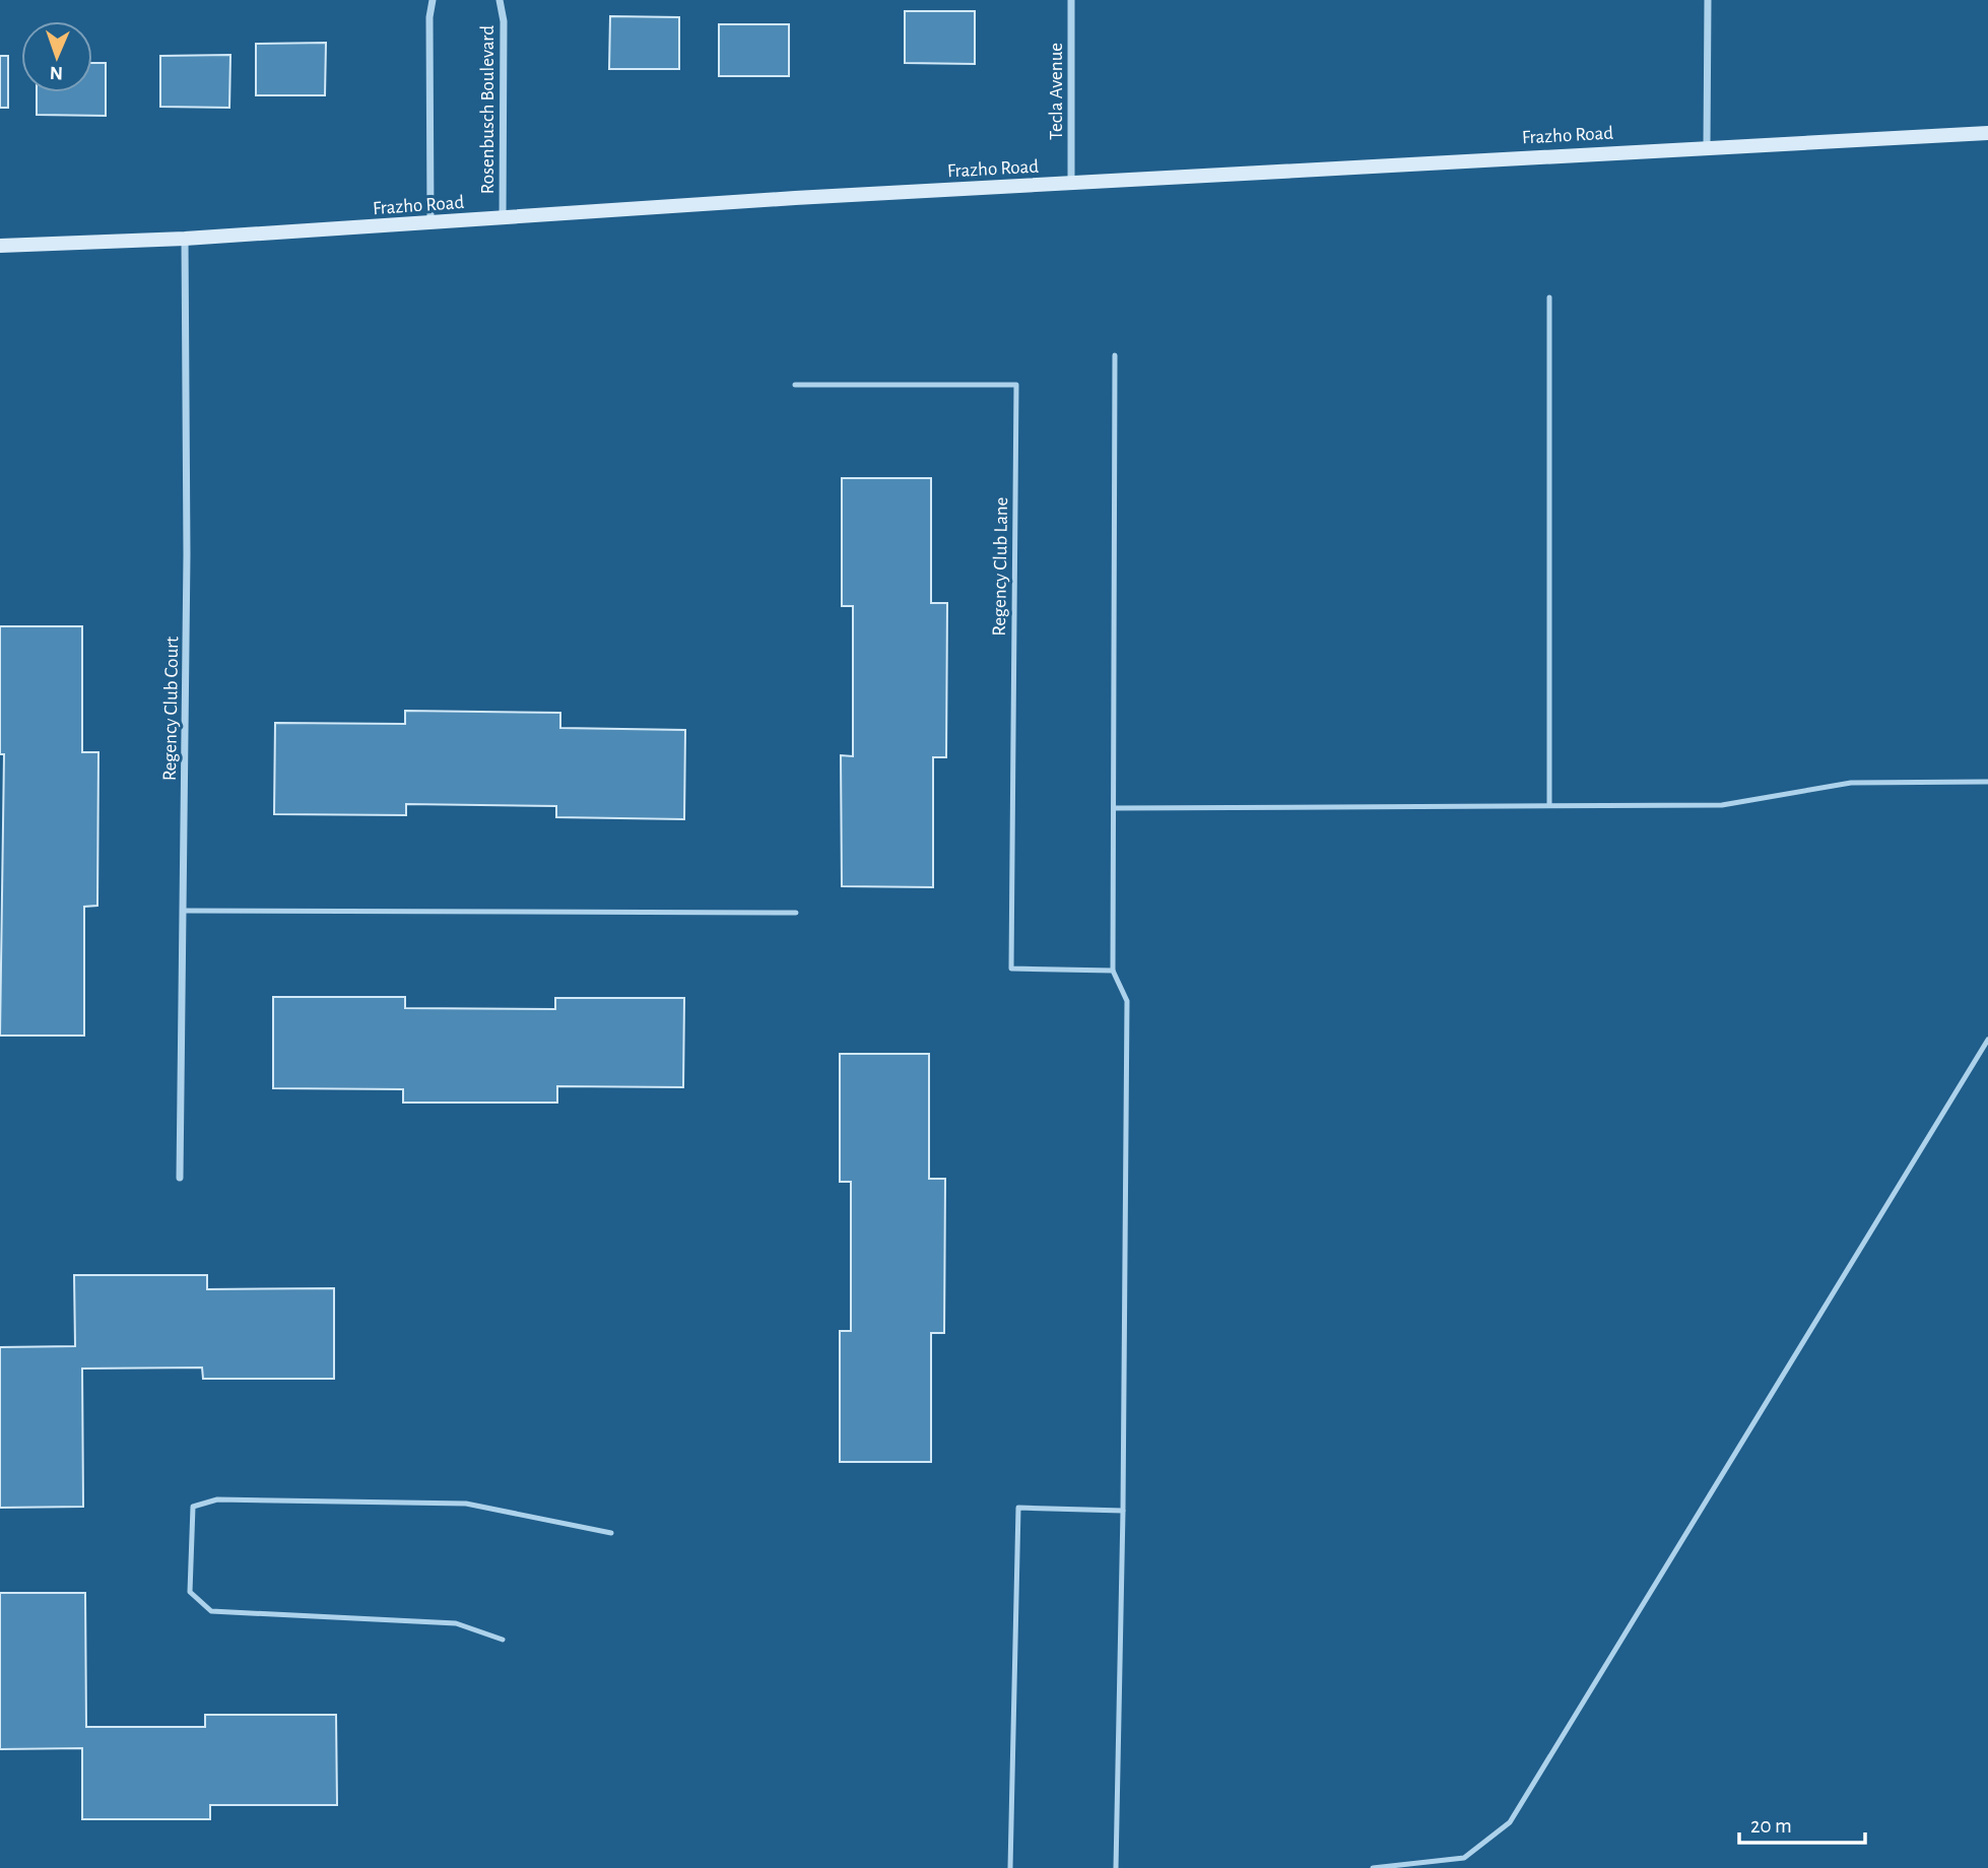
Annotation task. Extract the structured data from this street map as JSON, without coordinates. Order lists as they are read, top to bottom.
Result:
{
  "streets": {
    "street": [
      "Tecla Avenue",
      "Rosenbusch Boulevard",
      "Frazho Road",
      "Regency Club Court"
    ],
    "lane": ["Regency Club Lane"]
  },
  "crossings": [
    ["Tecla Avenue", "Frazho Road"],
    ["Rosenbusch Boulevard", "Frazho Road"],
    ["Frazho Road", "Regency Club Court"]
  ],
  "scale_bar": "20 m",
  "north": "bottom"
}
